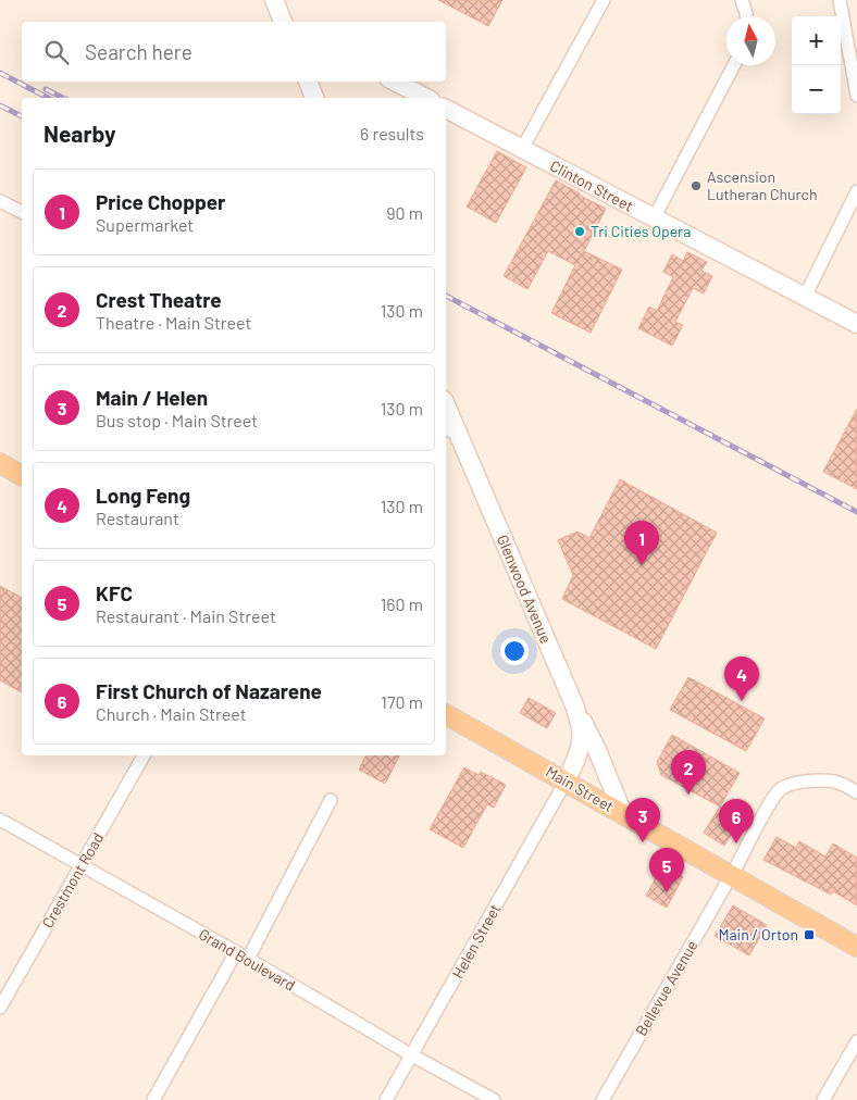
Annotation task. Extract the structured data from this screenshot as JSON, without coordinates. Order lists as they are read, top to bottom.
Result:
{
  "streets": {
    "main road": ["Main Street"],
    "street": [
      "Clinton Street",
      "Glenwood Avenue",
      "Crestmont Road",
      "Helen Street",
      "Grand Boulevard",
      "Bellevue Avenue"
    ]
  },
  "crossings": [
    ["Glenwood Avenue", "Main Street"],
    ["Glenwood Avenue", "Helen Street"],
    ["Main Street", "Helen Street"],
    ["Main Street", "Bellevue Avenue"],
    ["Crestmont Road", "Grand Boulevard"],
    ["Helen Street", "Grand Boulevard"]
  ],
  "places": {
    "other": ["Ascension Lutheran Church", "Tri Cities Opera"],
    "transit": ["Main / Orton"]
  },
  "north": "top",
  "page": {
    "map_buttons": ["+", "−"],
    "search": "Search here",
    "heading": ["Nearby", "6 results"],
    "list": [
      {
        "mark": "1",
        "name": "Price Chopper",
        "note": "Supermarket",
        "value": "90 m"
      },
      {
        "mark": "2",
        "name": "Crest Theatre",
        "note": "Theatre · Main Street",
        "value": "130 m"
      },
      {
        "mark": "3",
        "name": "Main / Helen",
        "note": "Bus stop · Main Street",
        "value": "130 m"
      },
      {
        "mark": "4",
        "name": "Long Feng",
        "note": "Restaurant",
        "value": "130 m"
      },
      {
        "mark": "5",
        "name": "KFC",
        "note": "Restaurant · Main Street",
        "value": "160 m"
      },
      {
        "mark": "6",
        "name": "First Church of Nazarene",
        "note": "Church · Main Street",
        "value": "170 m"
      }
    ],
    "pins": [
      "1",
      "4",
      "2",
      "3",
      "6",
      "5"
    ]
  }
}
